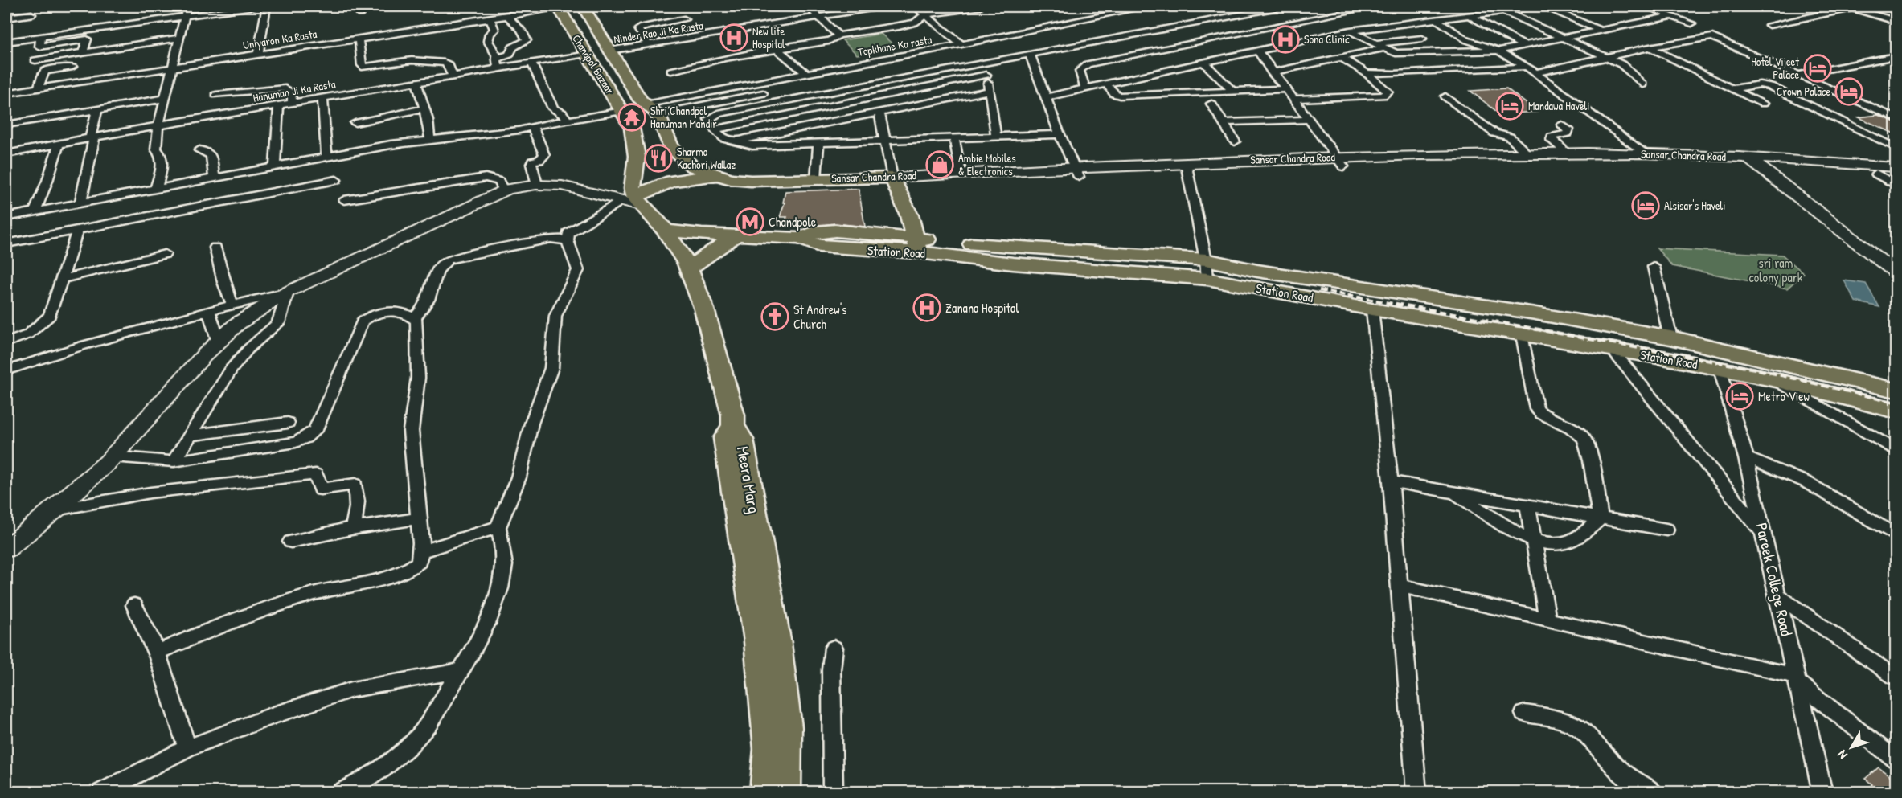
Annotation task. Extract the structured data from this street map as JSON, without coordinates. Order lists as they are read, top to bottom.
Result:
{
  "streets": {
    "main road": [
      "Chandpol Bazaar",
      "Sansar Chandra Road",
      "Station Road",
      "Meera Marg"
    ],
    "street": [
      "Ninder Rao Ji Ka Rasta",
      "Uniyaron Ka Rasta",
      "Topkhane Ka rasta",
      "Hanuman Ji Ka Rasta",
      "Pareek College Road"
    ]
  },
  "crossings": [
    ["Ninder Rao Ji Ka Rasta", "Chandpol Bazaar"],
    ["Uniyaron Ka Rasta", "Chandpol Bazaar"],
    ["Topkhane Ka rasta", "Chandpol Bazaar"],
    ["Chandpol Bazaar", "Hanuman Ji Ka Rasta"],
    ["Chandpol Bazaar", "Sansar Chandra Road"],
    ["Station Road", "Pareek College Road"]
  ],
  "parks": ["sri ram colony park"],
  "places": {
    "hospital": ["New life Hospital", "Sona Clinic", "Zanana Hospital"],
    "hotel": [
      "Hotel Vijeet Palace",
      "Crown Palace",
      "Mandawa Haveli",
      "Alsisar's Haveli",
      "Metro View"
    ],
    "temple": ["Shri Chandpol Hanuman Mandir"],
    "restaurant": ["Sharma Kachori Wallaz"],
    "shop": ["Ambie Mobiles & Electronics"],
    "metro station": ["Chandpole"],
    "church": ["St Andrew's Church"]
  },
  "north": "bottom left"
}
